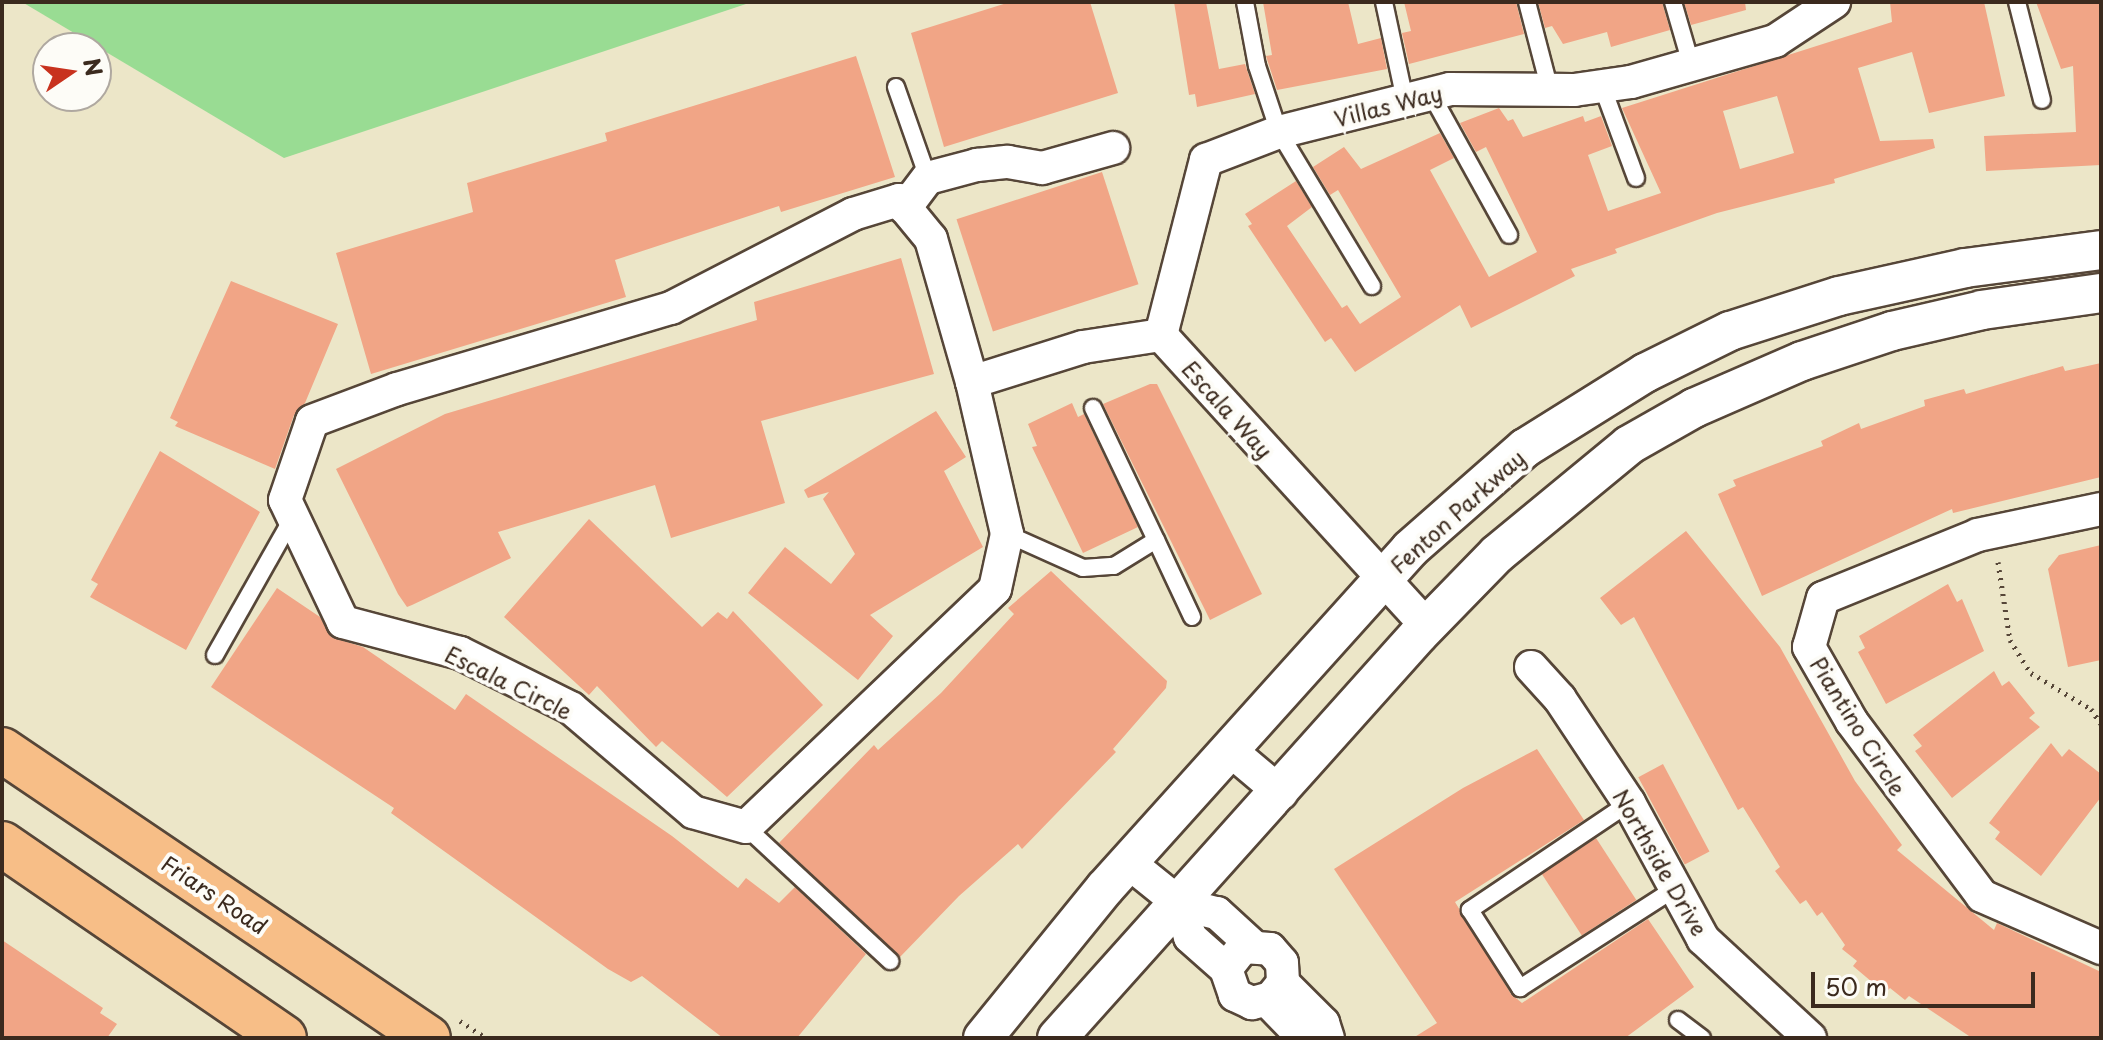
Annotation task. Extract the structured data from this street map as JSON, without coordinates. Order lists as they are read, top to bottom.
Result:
{
  "streets": {
    "highway": ["Friars Road"],
    "street": [
      "Villas Way",
      "Escala Way",
      "Fenton Parkway",
      "Escala Circle",
      "Piantino Circle",
      "Northside Drive"
    ]
  },
  "crossings": [
    ["Villas Way", "Escala Way"],
    ["Escala Way", "Fenton Parkway"]
  ],
  "scale_bar": "50 m",
  "north": "right"
}
